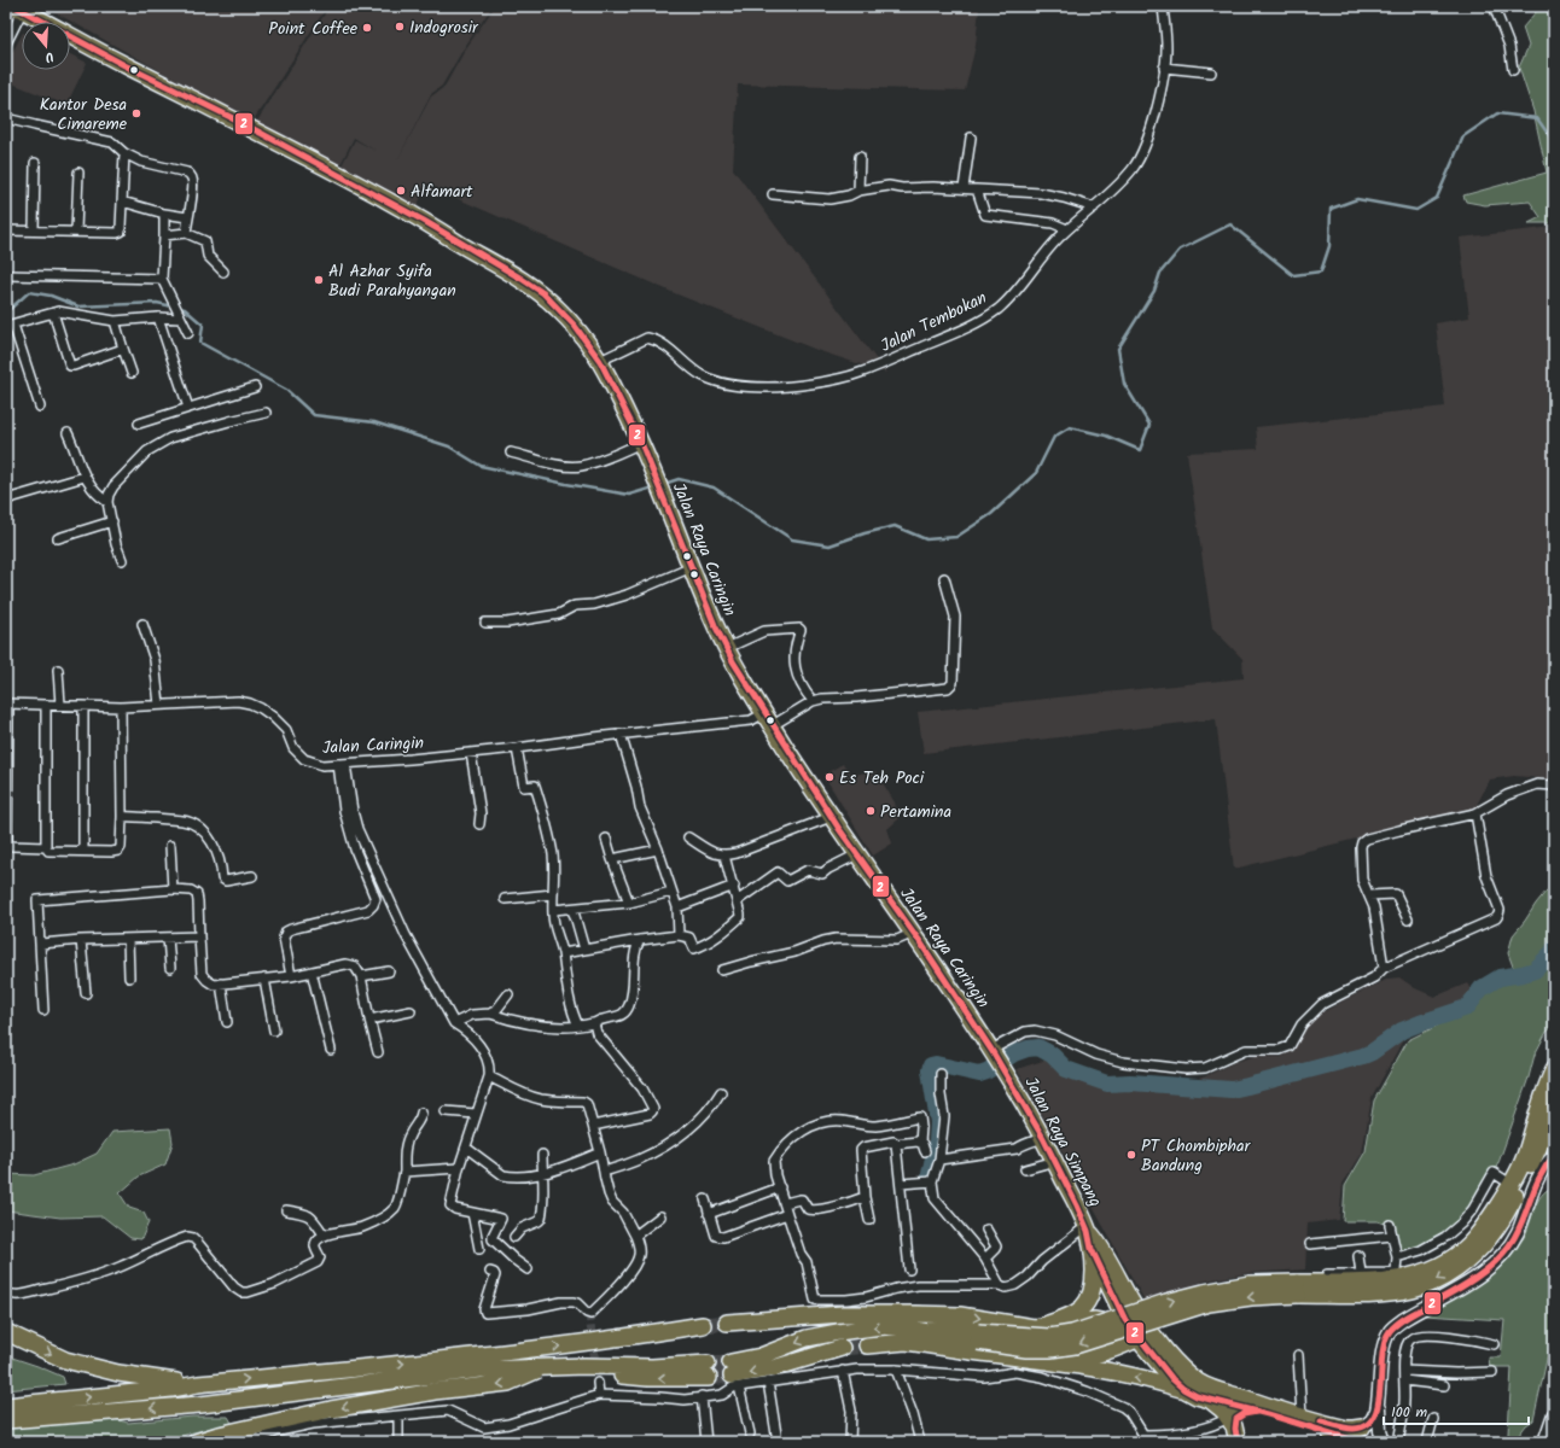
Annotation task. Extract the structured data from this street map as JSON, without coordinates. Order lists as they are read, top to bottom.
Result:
{
  "streets": {
    "highway": ["Jalan Raya Caringin", "Jalan Raya Simpang"],
    "street": ["Jalan Tembokan", "Jalan Caringin"]
  },
  "crossings": [
    ["Jalan Tembokan", "Jalan Raya Caringin"],
    ["Jalan Raya Caringin", "Jalan Caringin"],
    ["Jalan Raya Caringin", "Jalan Raya Simpang"]
  ],
  "places": [
    "Indogrosir",
    "Point Coffee",
    "Kantor Desa Cimareme",
    "Alfamart",
    "Al Azhar Syifa Budi Parahyangan",
    "Es Teh Poci",
    "Pertamina",
    "PT Chombiphar Bandung"
  ],
  "lines": ["transit line 2"],
  "scale_bar": "100 m",
  "north": "bottom"
}
